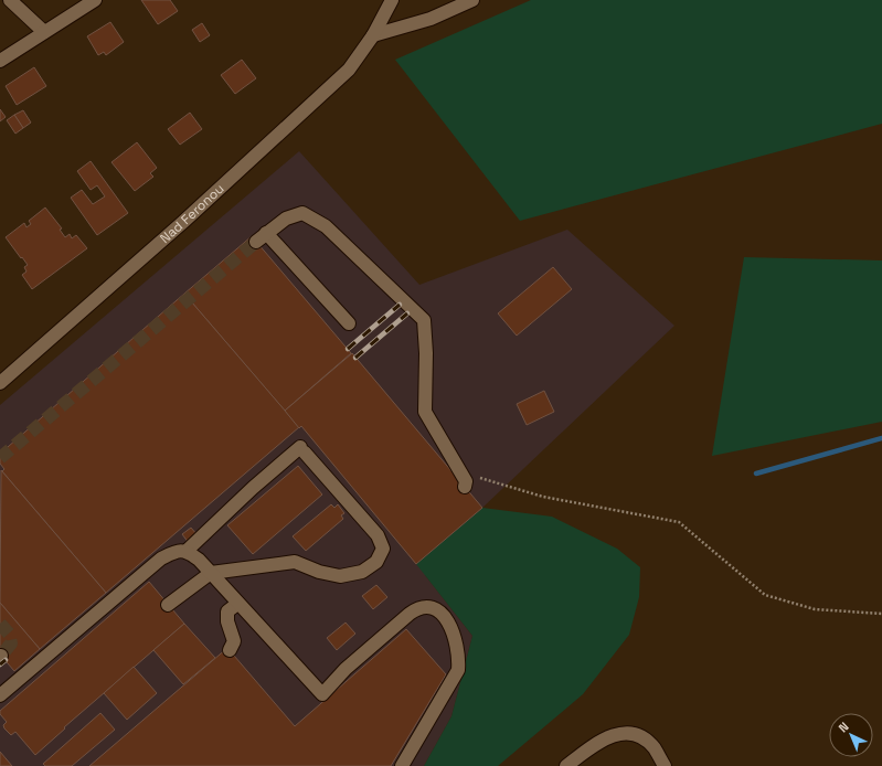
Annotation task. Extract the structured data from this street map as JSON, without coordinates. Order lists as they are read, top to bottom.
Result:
{
  "streets": {
    "street": ["Nad Feronou"]
  },
  "north": "top left"
}
